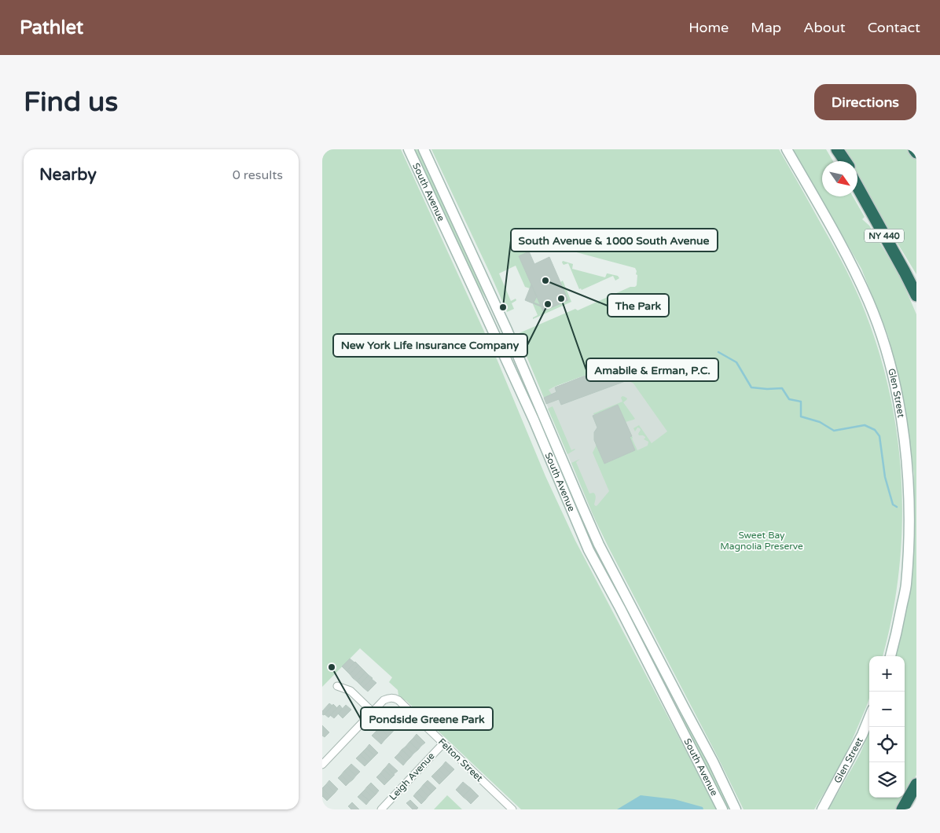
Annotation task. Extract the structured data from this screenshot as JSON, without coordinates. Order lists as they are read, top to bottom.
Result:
{
  "streets": {
    "highway": ["NY 440"],
    "street": [
      "South Avenue",
      "Glen Street",
      "Felton Street",
      "Leigh Avenue"
    ]
  },
  "crossings": [
    ["Felton Street", "Leigh Avenue"]
  ],
  "parks": ["Sweet Bay Magnolia Preserve"],
  "places": [
    "The Park",
    "Amabile & Erman, P.C.",
    "New York Life Insurance Company",
    "South Avenue & 1000 South Avenue",
    "Pondside Greene Park"
  ],
  "north": "bottom right",
  "page": {
    "header": "Pathlet",
    "nav": [
      "Home",
      "Map",
      "About",
      "Contact"
    ],
    "buttons": "Directions",
    "title": "Find us",
    "heading": ["Nearby", "0 results"],
    "map_buttons": ["+", "−"]
  }
}
